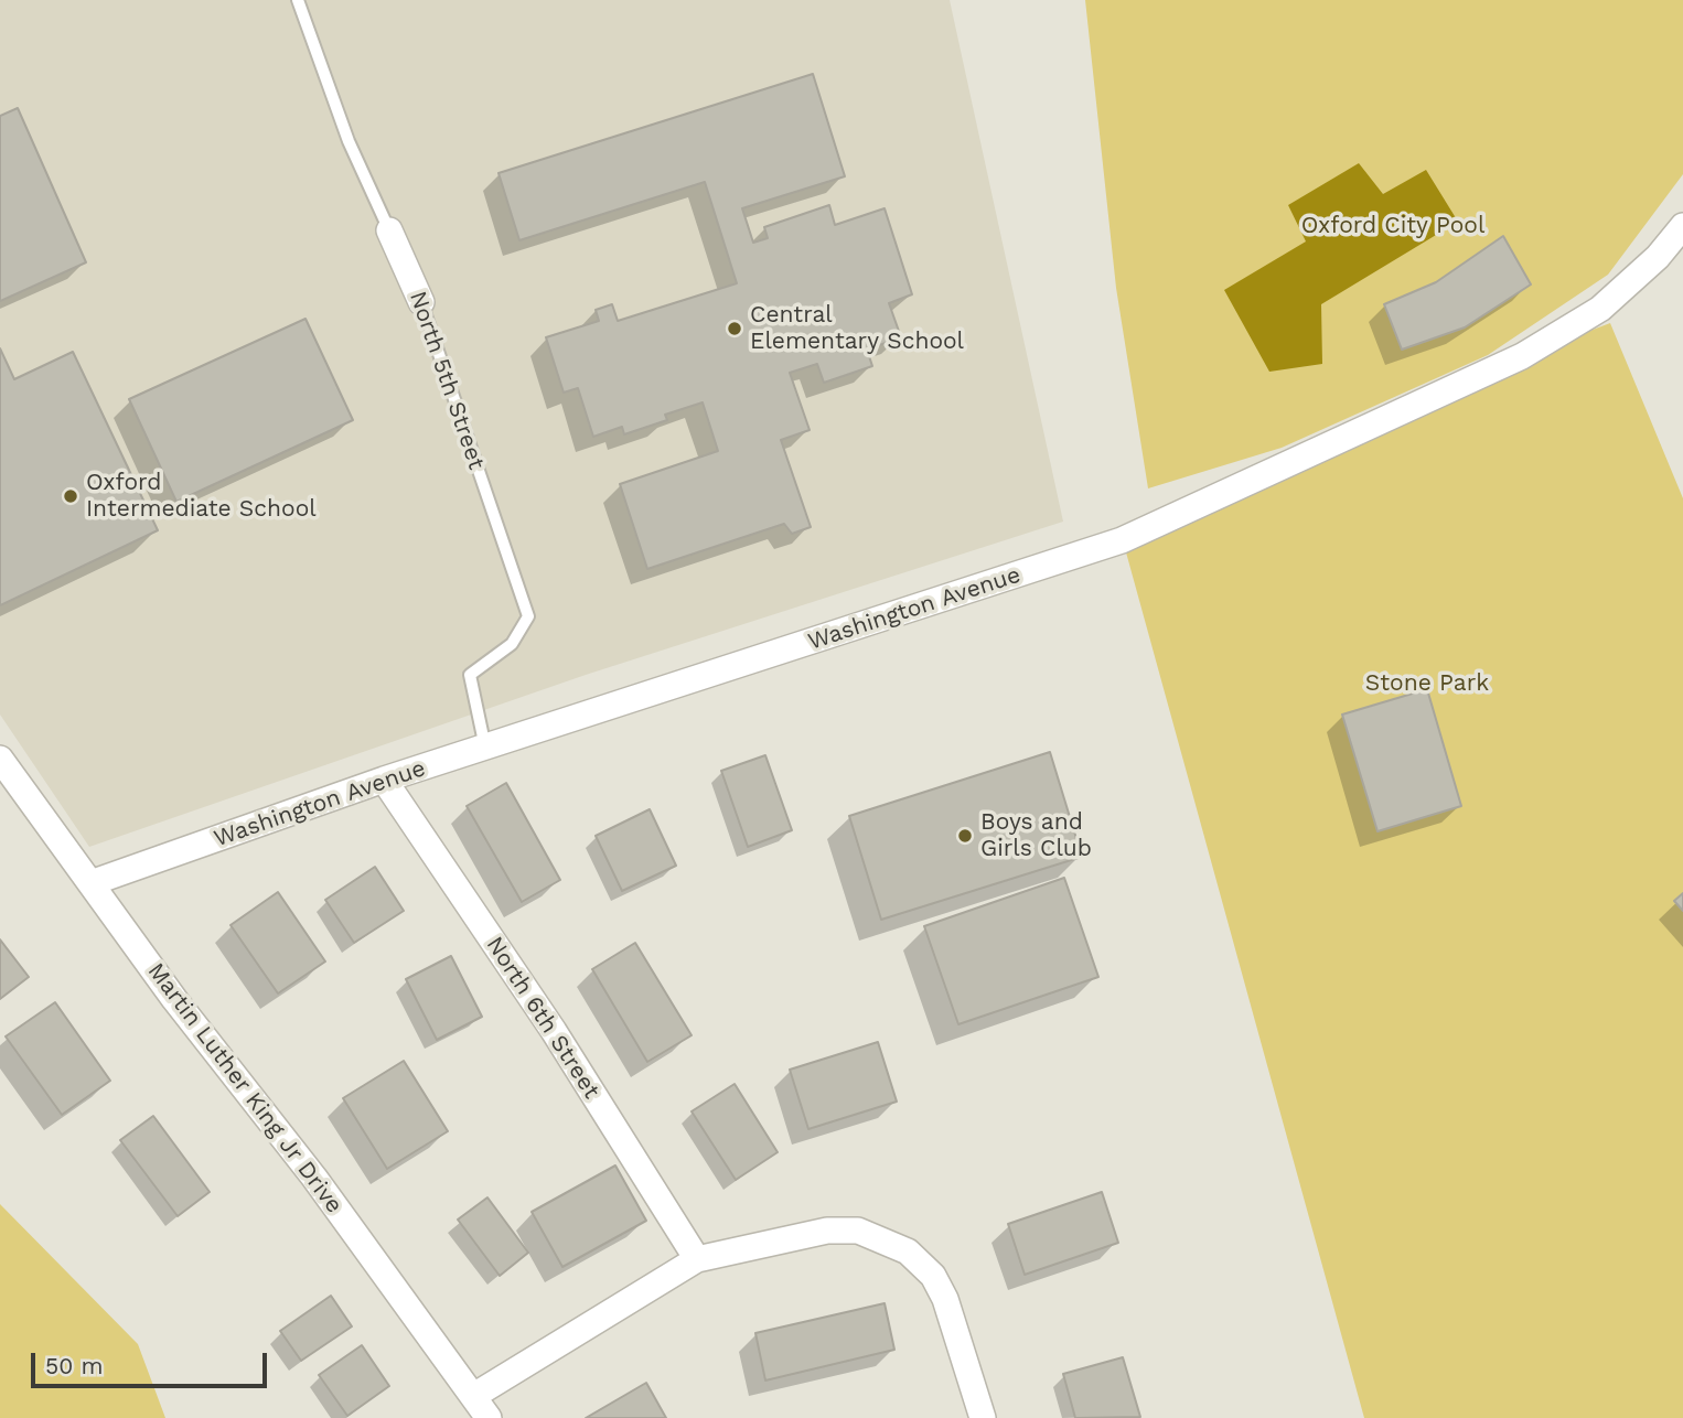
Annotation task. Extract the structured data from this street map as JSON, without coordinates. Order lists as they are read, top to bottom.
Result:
{
  "streets": {
    "street": [
      "North 5th Street",
      "Washington Avenue",
      "North 6th Street",
      "Martin Luther King Jr Drive"
    ]
  },
  "crossings": [
    ["North 5th Street", "Washington Avenue"],
    ["Washington Avenue", "North 6th Street"],
    ["Washington Avenue", "Martin Luther King Jr Drive"]
  ],
  "parks": ["Oxford City Pool", "Stone Park"],
  "places": ["Central Elementary School", "Oxford Intermediate School", "Boys and Girls Club"],
  "scale_bar": "50 m"
}
